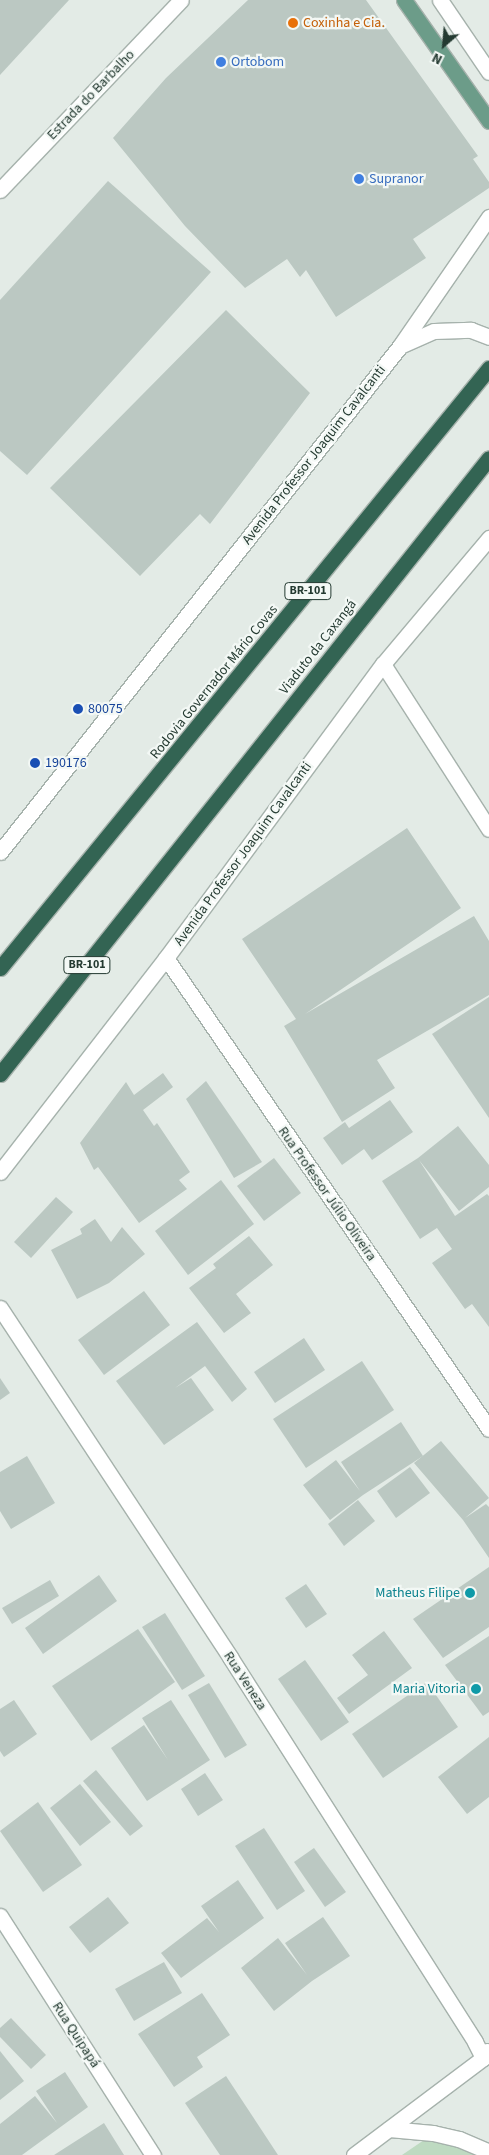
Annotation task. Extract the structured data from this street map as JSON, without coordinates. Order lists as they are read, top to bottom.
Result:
{
  "streets": {
    "highway": ["BR-101", "Viaduto da Caxangá", "Rodovia Governador Mário Covas"],
    "street": [
      "Estrada do Barbalho",
      "Avenida Professor Joaquim Cavalcanti",
      "Rua Professor Júlio Oliveira",
      "Rua Veneza",
      "Rua Quipapá"
    ]
  },
  "crossings": [
    ["Avenida Professor Joaquim Cavalcanti", "Rua Professor Júlio Oliveira"]
  ],
  "places": [
    "Coxinha e Cia.",
    "Ortobom",
    "Supranor",
    "80075",
    "190176",
    "Matheus Filipe",
    "Maria Vitoria"
  ],
  "north": "bottom left"
}
